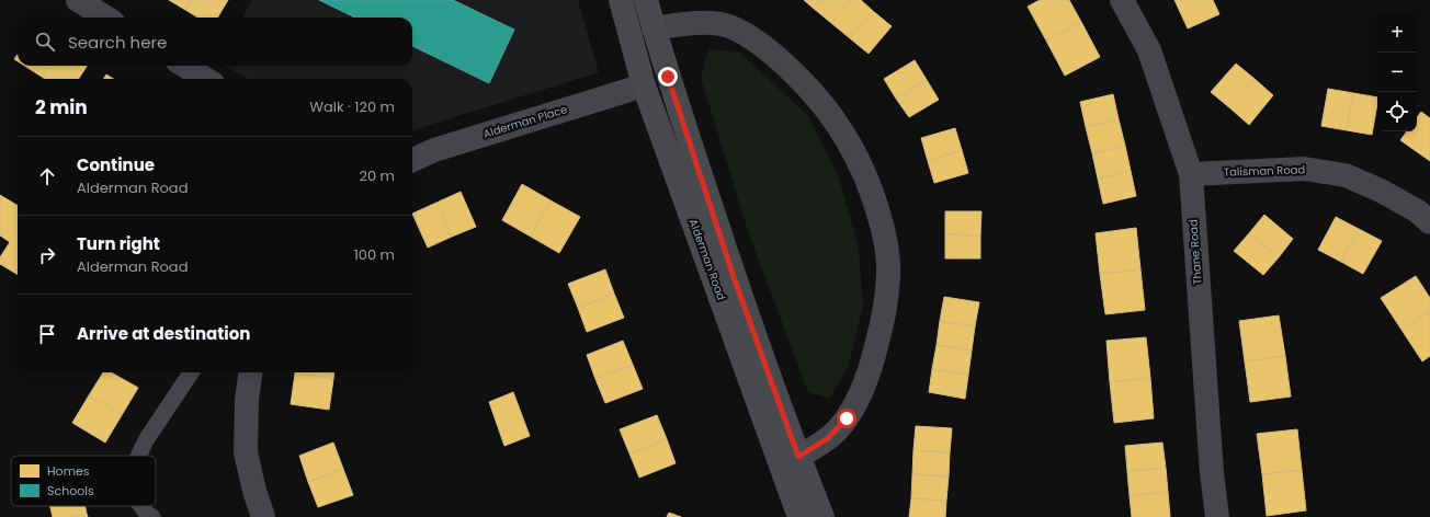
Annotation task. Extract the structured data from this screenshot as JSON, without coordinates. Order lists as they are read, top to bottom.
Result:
{
  "streets": {
    "street": [
      "Alderman Place",
      "Talisman Road",
      "Thane Road",
      "Alderman Road"
    ]
  },
  "crossings": [
    ["Alderman Place", "Alderman Road"],
    ["Talisman Road", "Thane Road"]
  ],
  "legend": ["Homes", "Schools"],
  "page": {
    "map_buttons": ["+", "−"],
    "search": "Search here",
    "heading": ["2 min", "Walk · 120 m"],
    "list": [
      ["Continue", "Alderman Road", "20 m"],
      ["Turn right", "Alderman Road", "100 m"],
      "Arrive at destination"
    ]
  }
}
